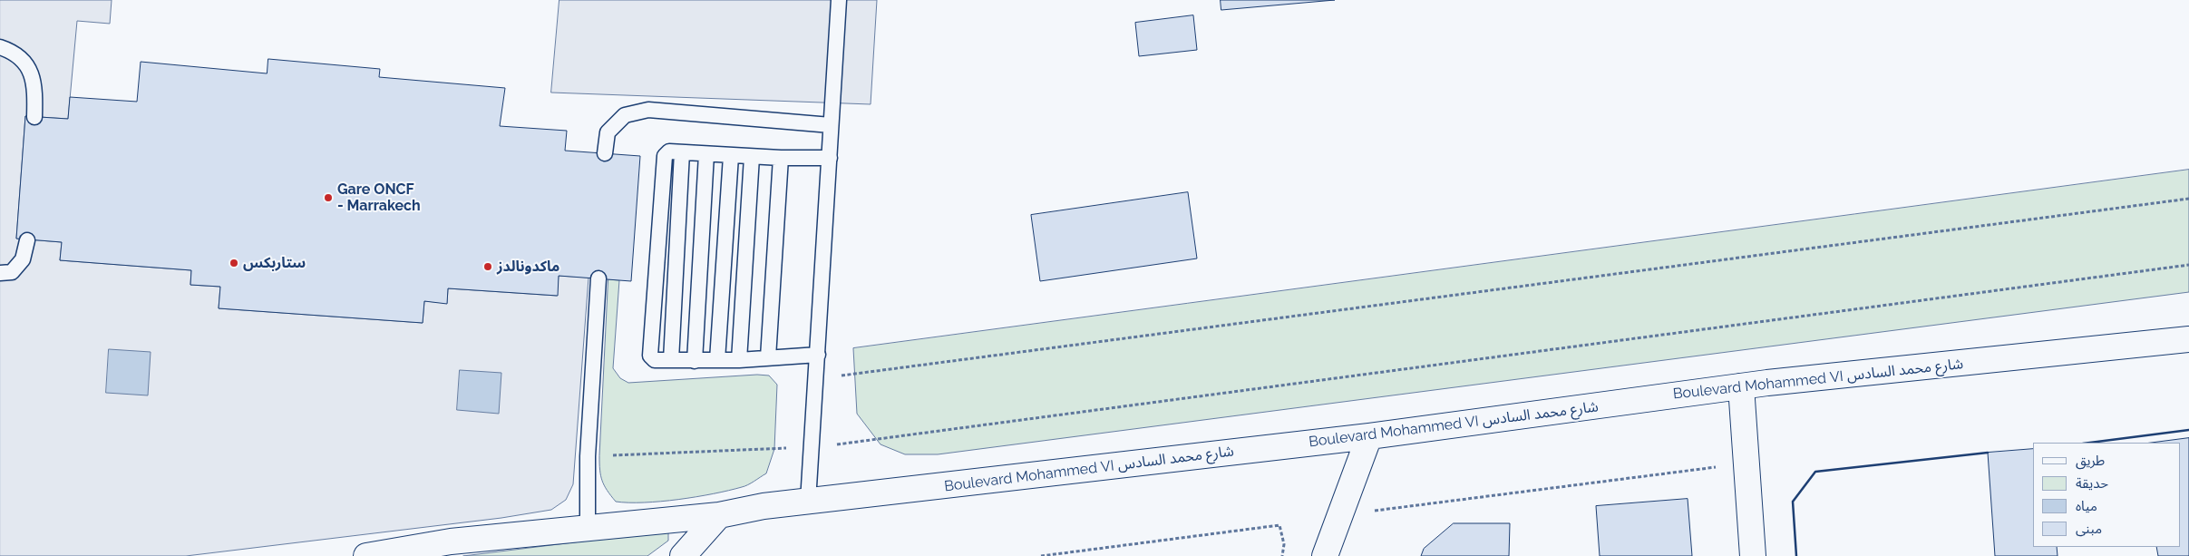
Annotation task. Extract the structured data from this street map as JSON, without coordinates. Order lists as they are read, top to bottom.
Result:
{
  "streets": {
    "street": ["Boulevard Mohammed VI شارع محمد السادس"]
  },
  "places": ["Gare ONCF - Marrakech", "ستاربكس", "ماكدونالدز"],
  "legend": [
    "طريق",
    "حديقة",
    "مياه",
    "مبنى"
  ]
}
